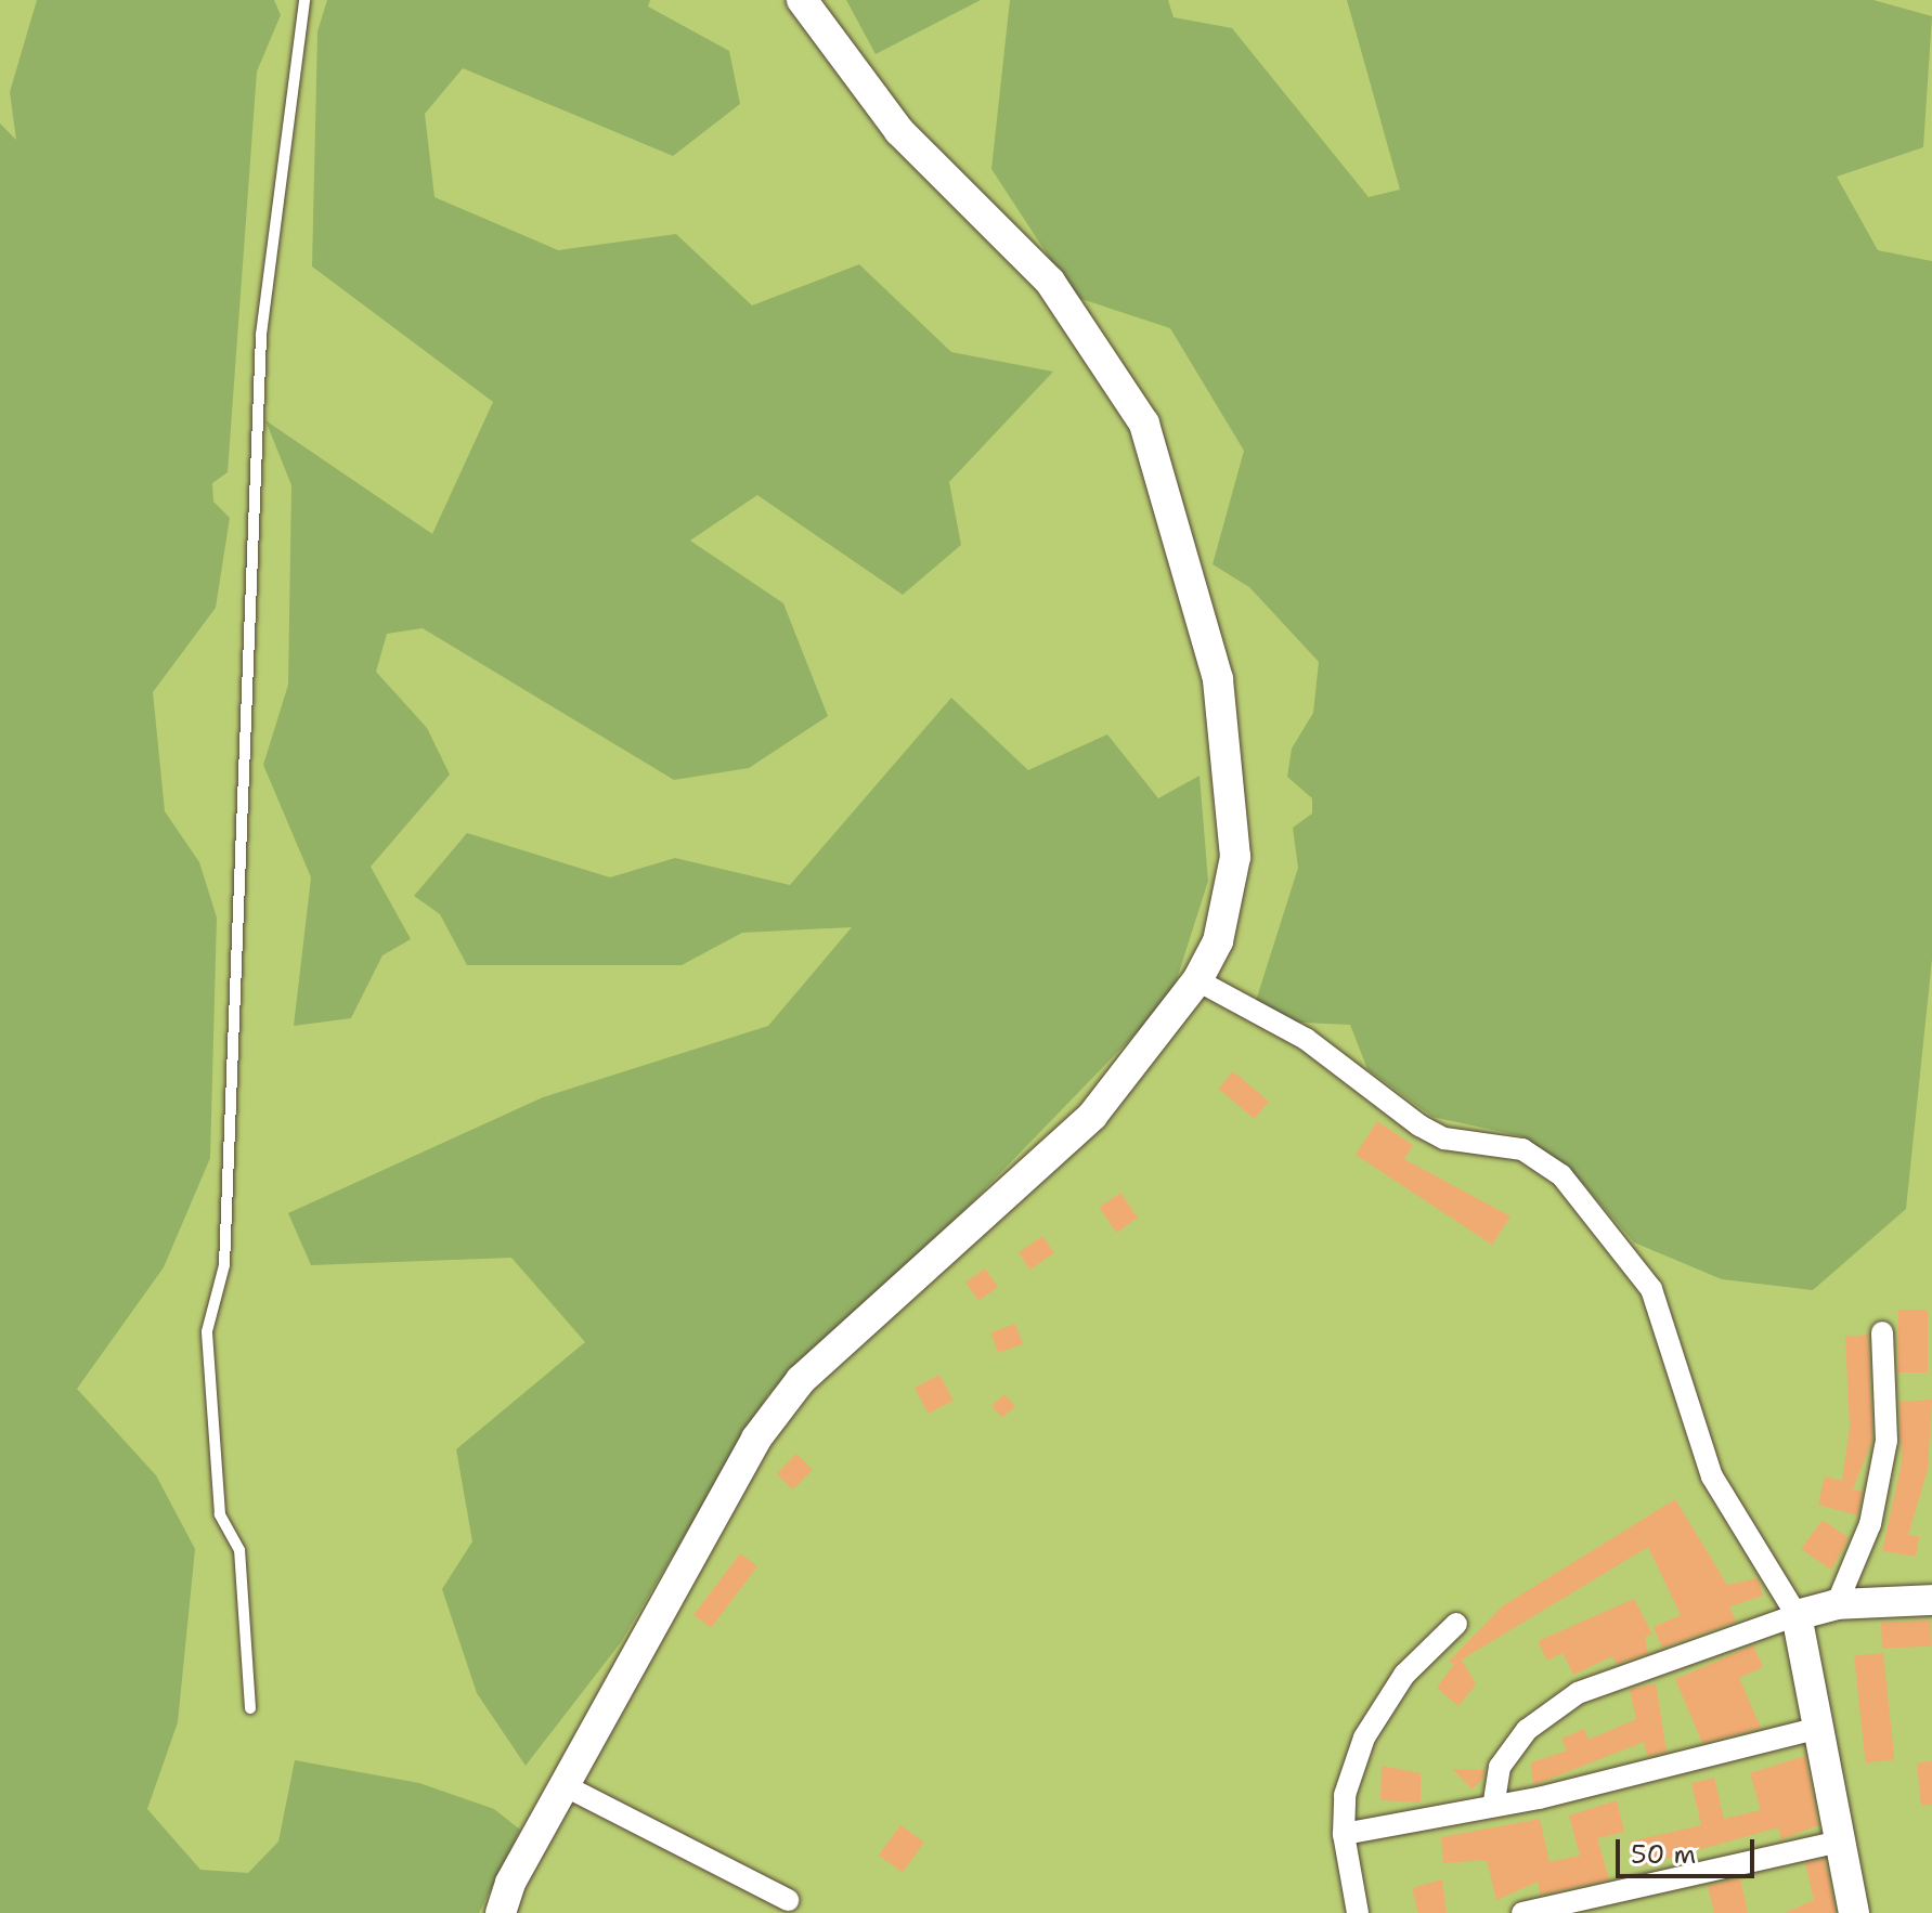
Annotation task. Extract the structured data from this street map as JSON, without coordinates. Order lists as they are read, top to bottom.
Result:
{
  "scale_bar": "50 m"
}
